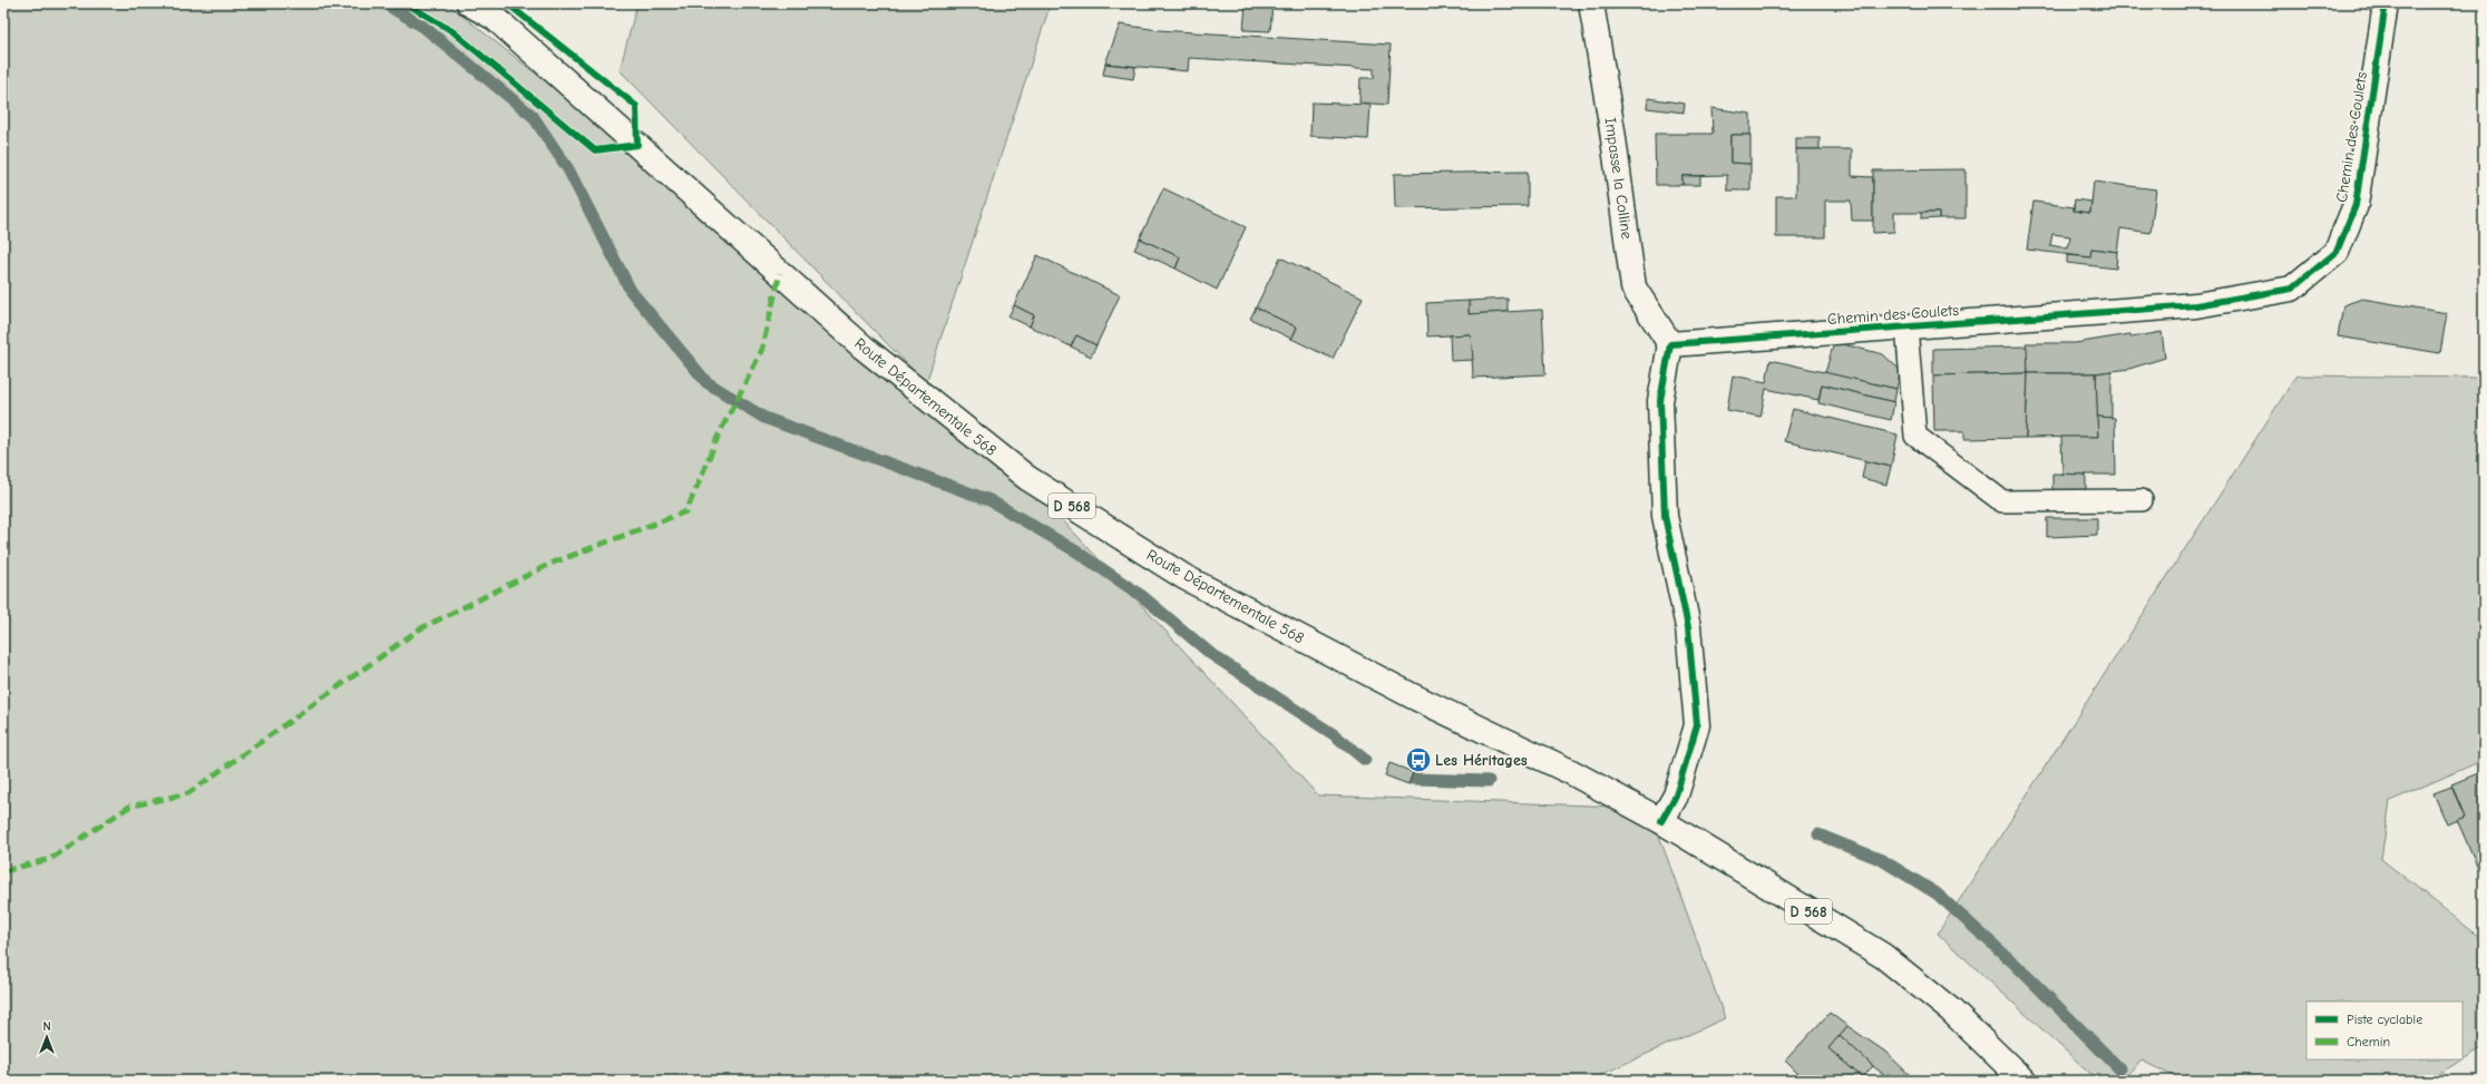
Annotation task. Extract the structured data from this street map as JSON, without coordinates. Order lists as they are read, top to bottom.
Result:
{
  "streets": {
    "main road": [
      "Chemin des Coulets",
      "Impasse la Colline",
      "Route Départementale 568",
      "D 568"
    ]
  },
  "crossings": [
    ["Chemin des Coulets", "Impasse la Colline"]
  ],
  "places": {
    "bus stop": ["Les Héritages"]
  },
  "legend": ["Piste cyclable", "Chemin"],
  "north": "top"
}
